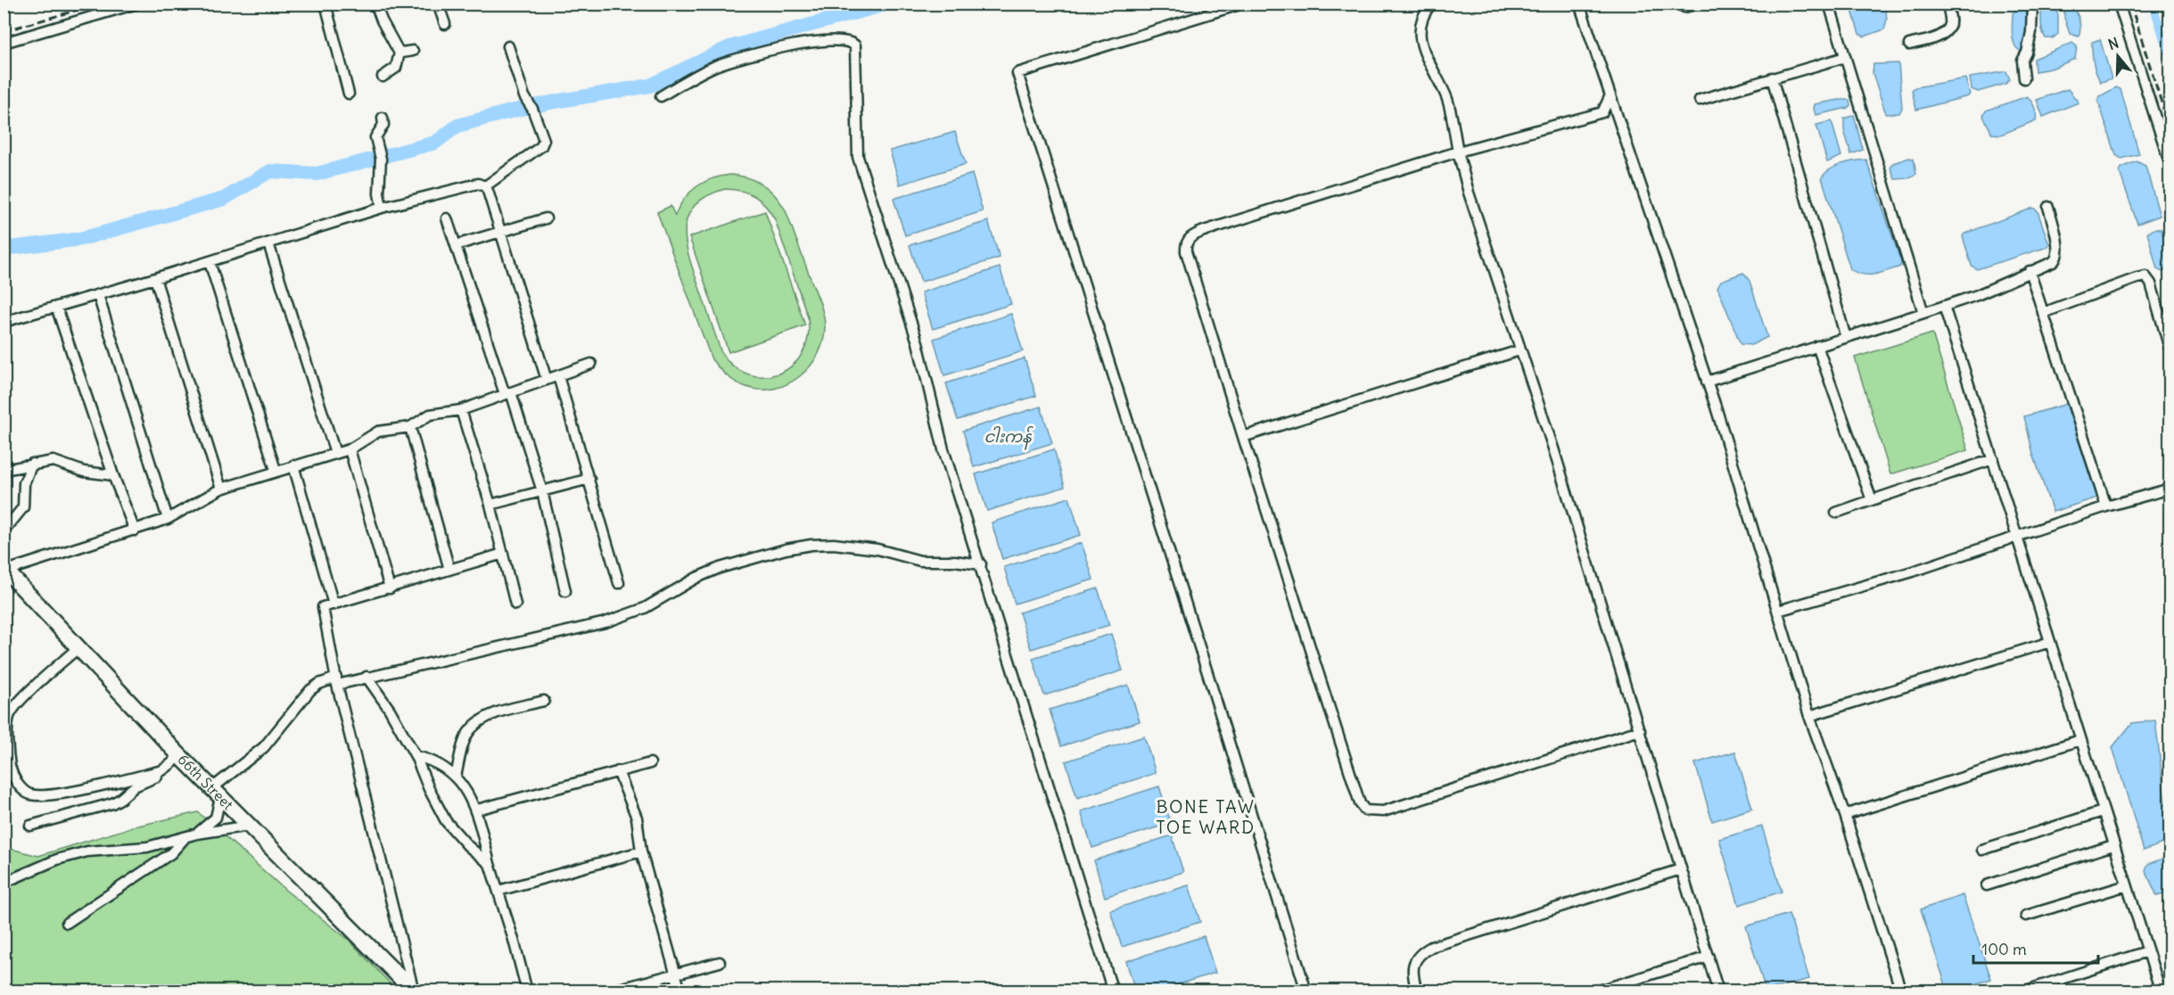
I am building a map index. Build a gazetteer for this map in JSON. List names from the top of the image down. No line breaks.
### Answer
{"streets":{"street":["66th Street"]},"districts":["BONE TAW TOE WARD"],"water":["ငါးကန်"],"scale_bar":"100 m","north":"top"}
